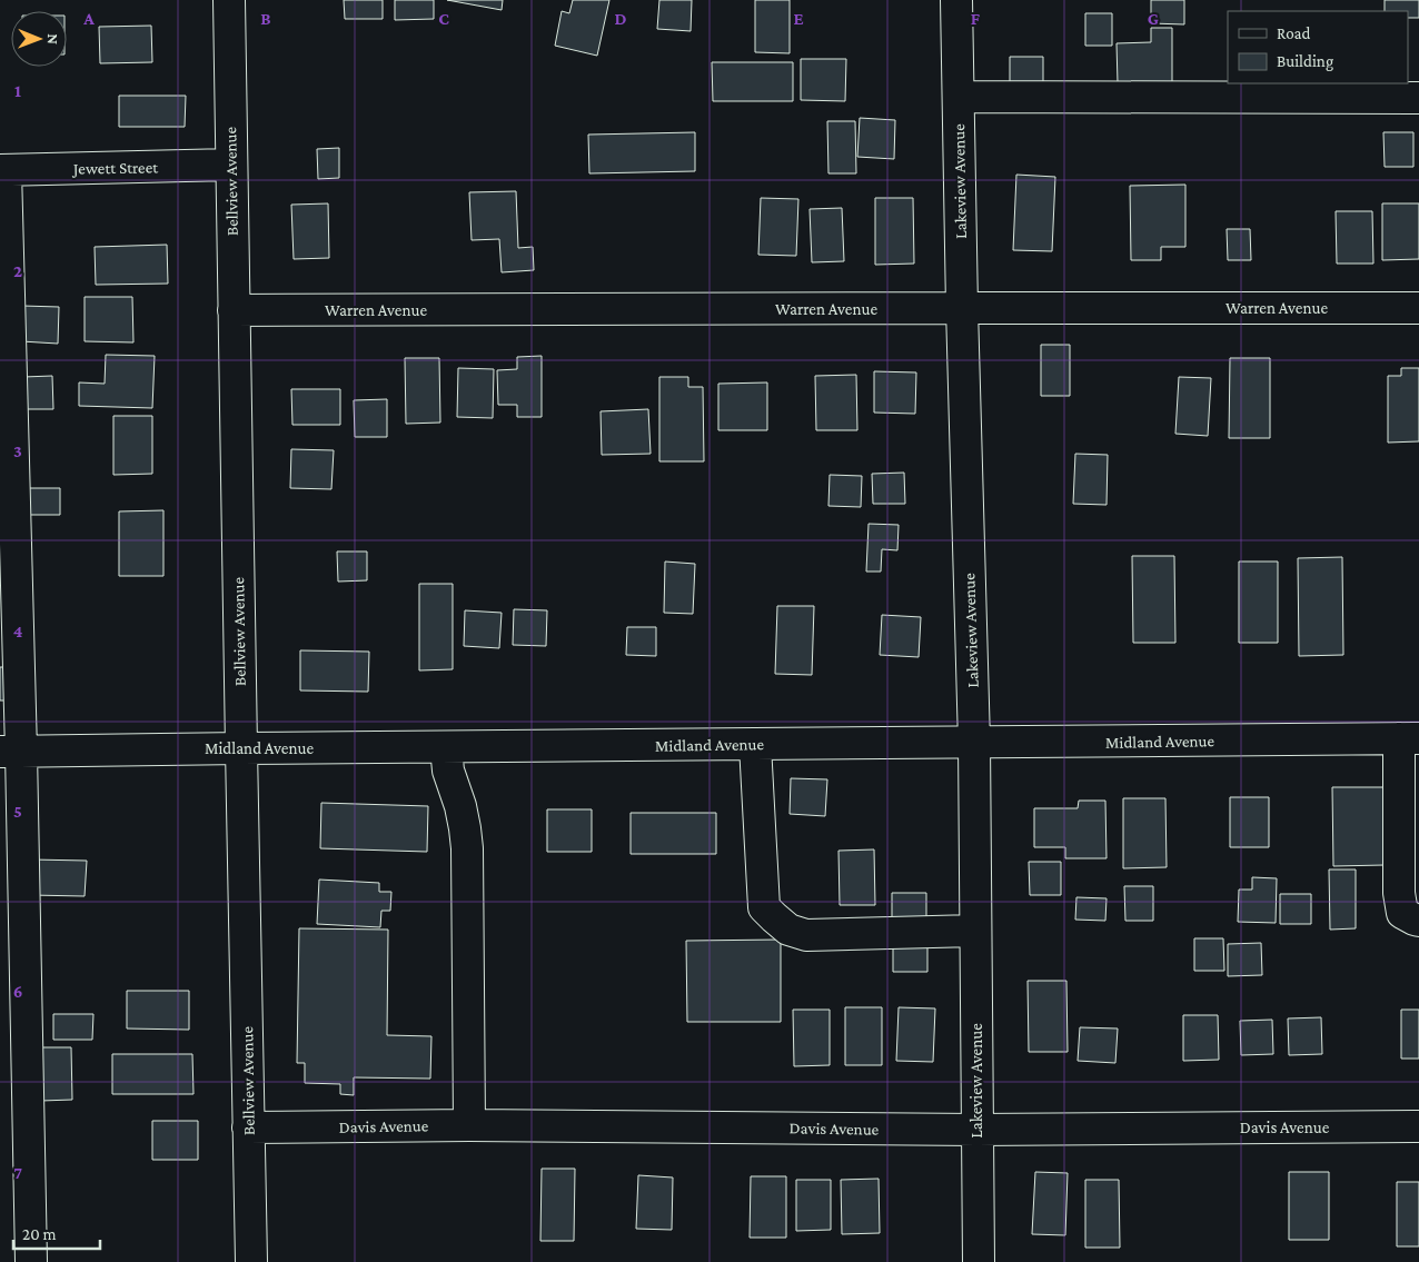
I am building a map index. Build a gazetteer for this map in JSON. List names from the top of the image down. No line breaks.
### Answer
{"streets":{"street":["Jewett Street","Bellview Avenue","Lakeview Avenue","Warren Avenue","Midland Avenue","Davis Avenue"]},"crossings":[["Jewett Street","Bellview Avenue"],["Bellview Avenue","Warren Avenue"],["Bellview Avenue","Midland Avenue"],["Bellview Avenue","Davis Avenue"],["Lakeview Avenue","Warren Avenue"],["Lakeview Avenue","Midland Avenue"],["Lakeview Avenue","Davis Avenue"]],"legend":["Road","Building"],"scale_bar":"20 m","north":"right","grid":{"columns":["A","B","C","D","E","F","G"],"rows":["1","2","3","4","5","6","7"]}}
